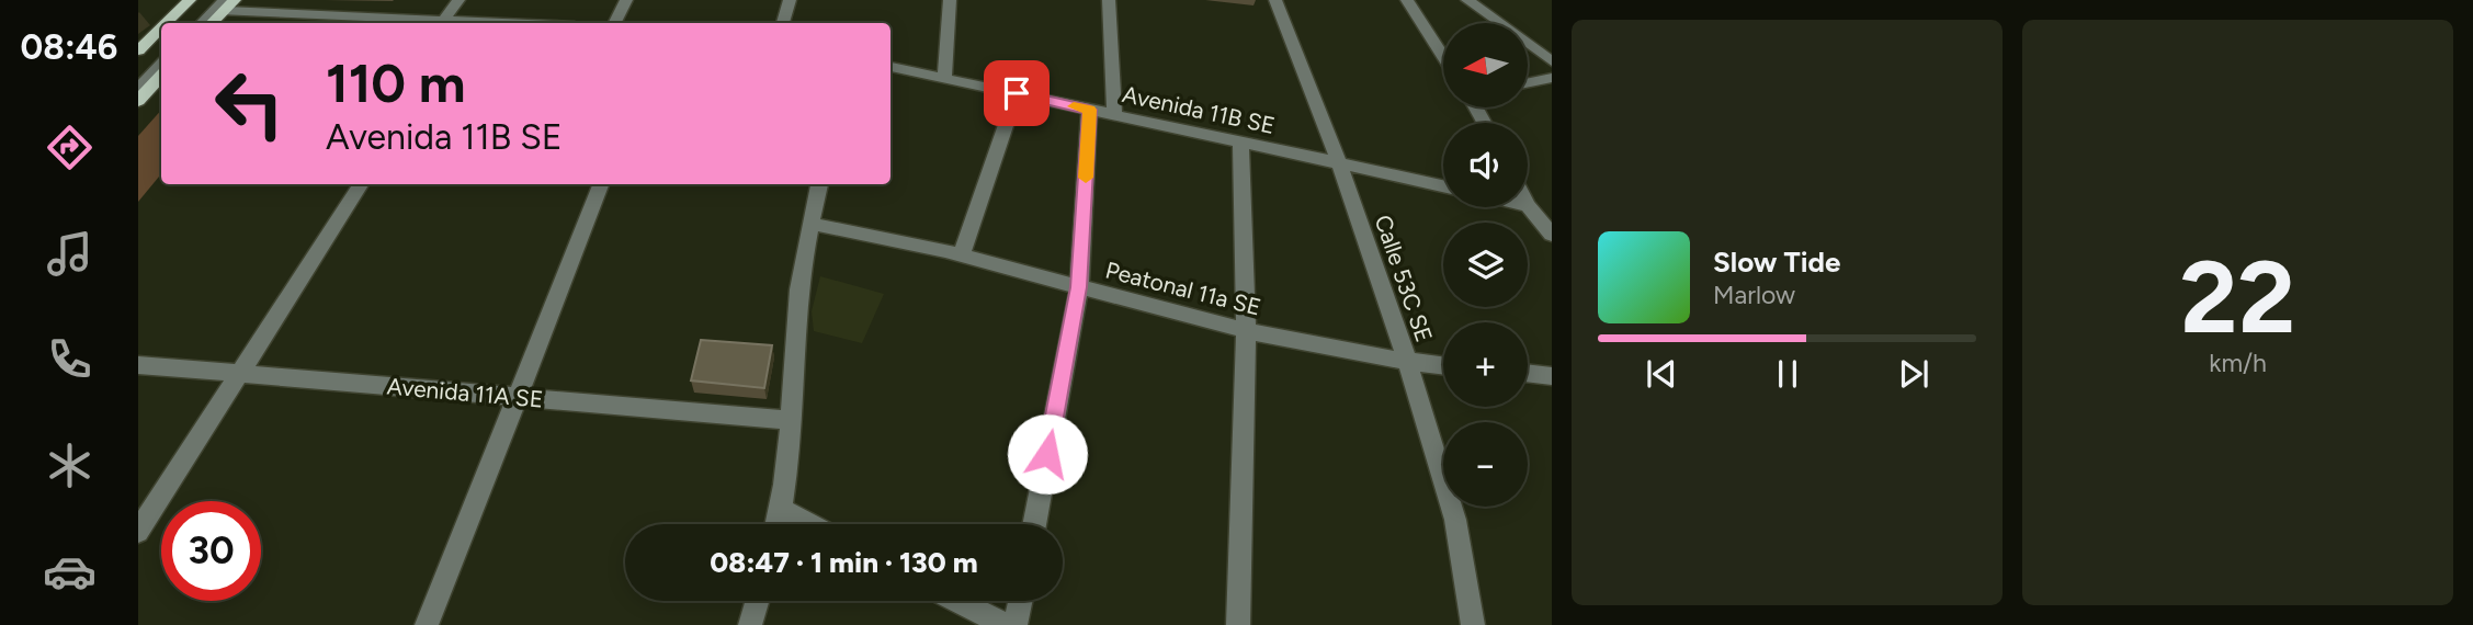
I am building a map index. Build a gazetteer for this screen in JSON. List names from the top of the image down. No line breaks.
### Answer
{"streets":{"street":["Avenida 11B SE","Calle 53C SE","Peatonal 11a SE","Avenida 11A SE"]},"crossings":[["Avenida 11B SE","Calle 53C SE"],["Calle 53C SE","Peatonal 11a SE"]],"north":"left","page":{"tabs":"08:46","tile":["22","km/h"],"map_buttons":["+","−"],"turn":["110 m","Avenida 11B SE"],"song":["Slow Tide","Marlow"],"limit":"30","trip":"08:47 · 1 min · 130 m"}}
